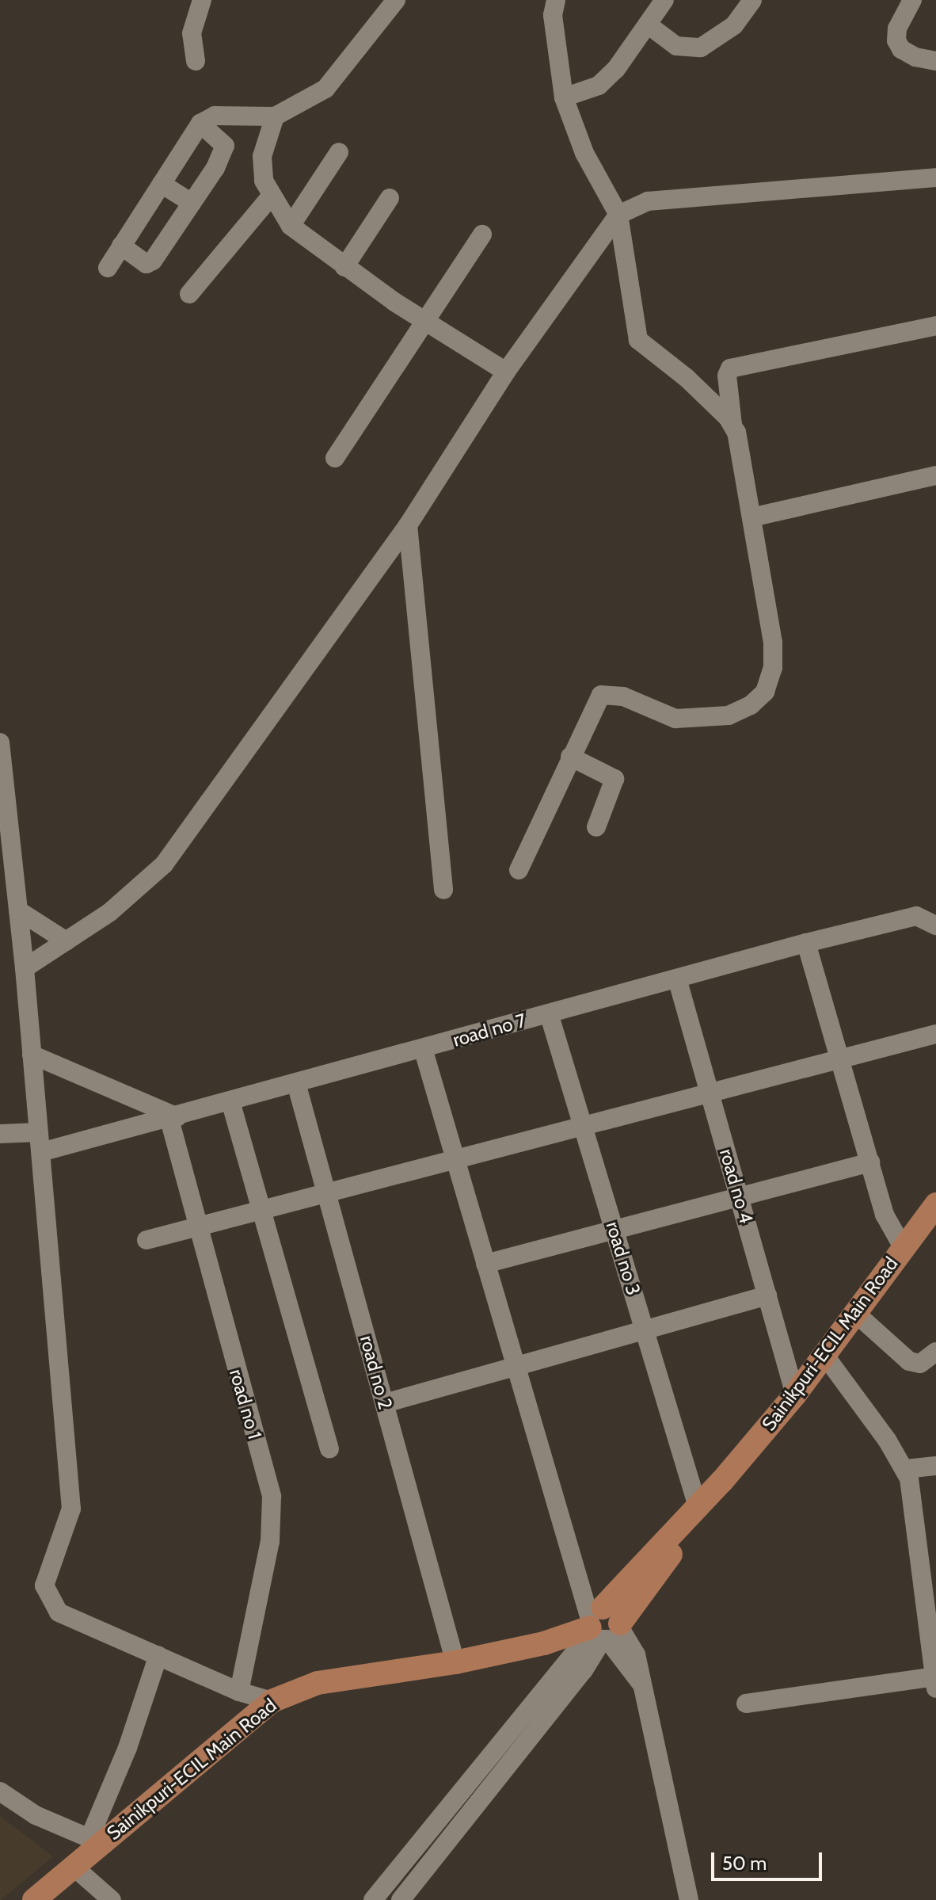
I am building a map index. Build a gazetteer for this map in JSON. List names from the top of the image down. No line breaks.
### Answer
{"streets":{"main road":["Sainikpuri-ECIL Main Road"],"street":["road no 7","road no 4","road no 3","road no 2","road no 1"]},"crossings":[["road no 7","road no 4"],["road no 7","road no 3"],["road no 7","road no 2"],["road no 7","road no 1"],["road no 4","Sainikpuri-ECIL Main Road"],["road no 3","Sainikpuri-ECIL Main Road"],["Sainikpuri-ECIL Main Road","road no 2"]],"scale_bar":"50 m"}
